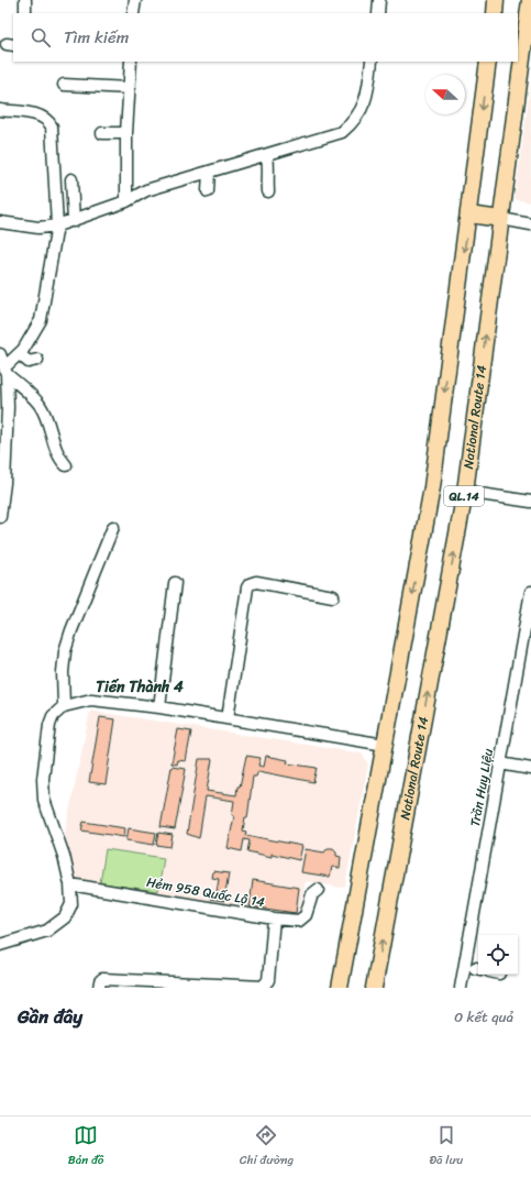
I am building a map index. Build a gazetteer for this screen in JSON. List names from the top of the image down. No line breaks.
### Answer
{"streets":{"highway":["National Route 14","QL.14"],"street":["Trần Huy Liệu","Hẻm 958 Quốc Lộ 14"]},"districts":["Tiến Thành 4"],"north":"left","page":{"search":"Tìm kiếm","heading":["Gần đây","0 kết quả"],"nav":["Bản đồ","Chỉ đường","Đã lưu"]}}
